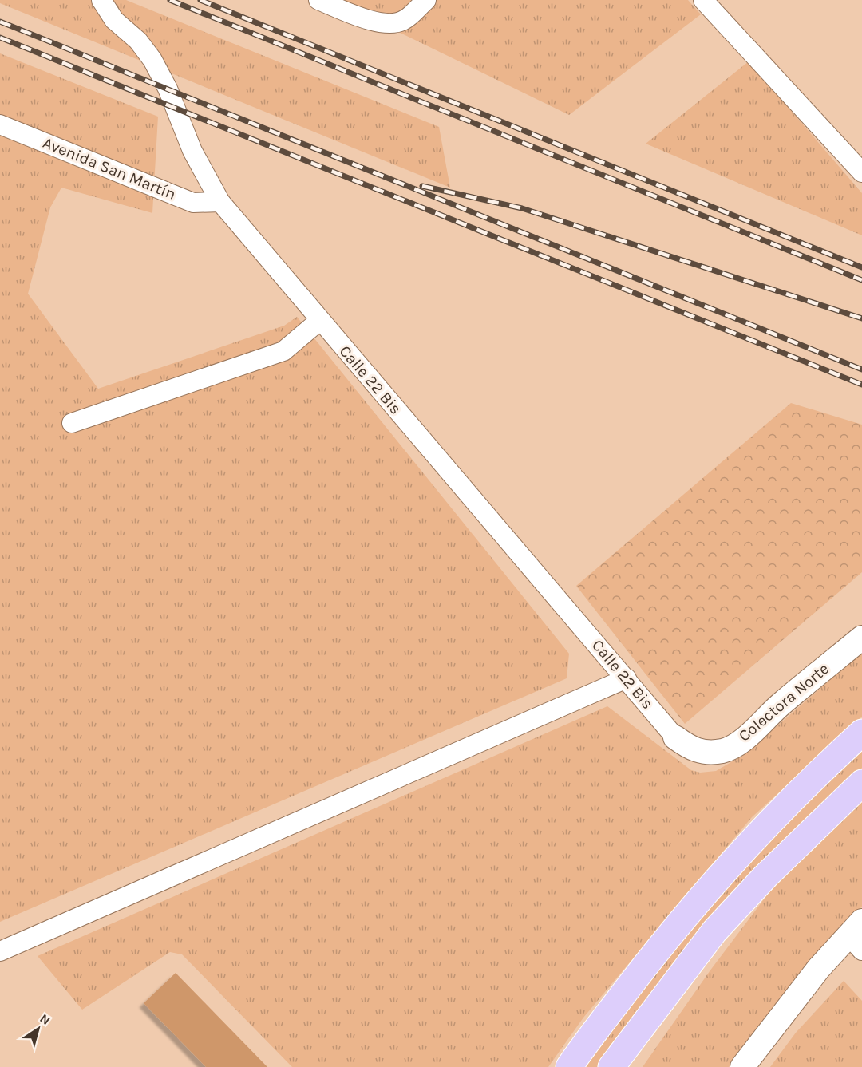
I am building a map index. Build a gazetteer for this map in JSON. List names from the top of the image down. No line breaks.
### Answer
{"streets":{"street":["Avenida San Martín","Calle 22 Bis","Colectora Norte"]},"crossings":[["Avenida San Martín","Calle 22 Bis"],["Calle 22 Bis","Colectora Norte"]],"north":"top right"}
